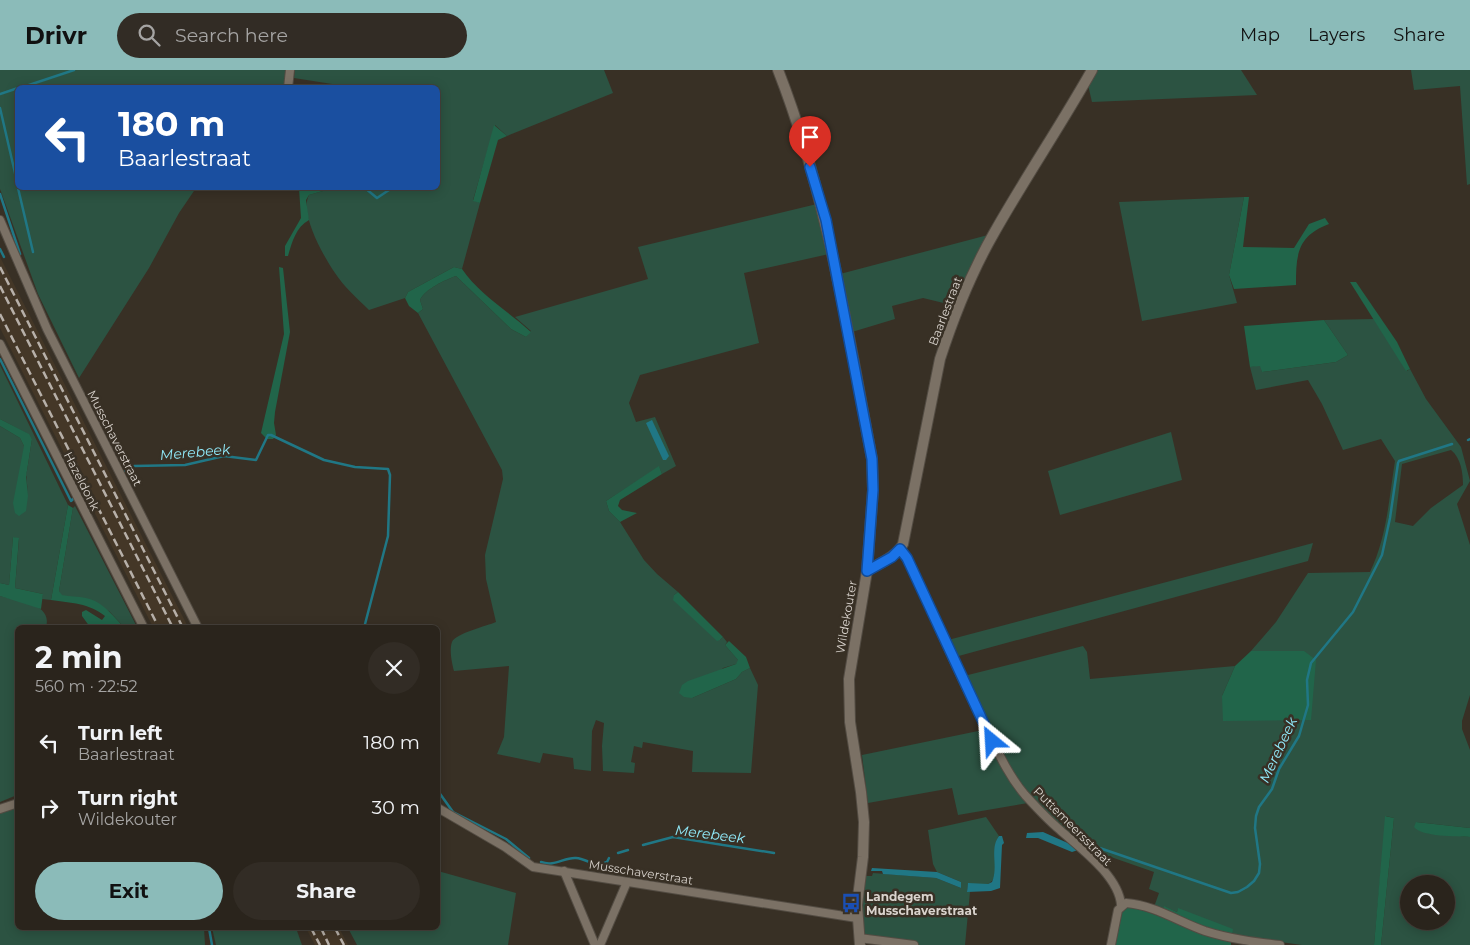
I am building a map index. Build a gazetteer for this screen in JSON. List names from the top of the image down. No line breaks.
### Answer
{"streets":{"street":["Baarlestraat","Musschaverstraat","Hazeldonk","Wildekouter","Puttemeersstraat"]},"crossings":[["Baarlestraat","Puttemeersstraat"],["Musschaverstraat","Wildekouter"]],"water":["Merebeek"],"places":{"bus stop":["Landegem Musschaverstraat"]},"page":{"header":"Drivr","search":"Search here","nav":["Map","Layers","Share"],"turn":["180 m","Baarlestraat"],"heading":["2 min","560 m · 22:52"],"list":[{"name":"Turn left","note":"Baarlestraat","value":"180 m"},{"name":"Turn right","note":"Wildekouter","value":"30 m"}],"buttons":["Exit","Share"]}}
